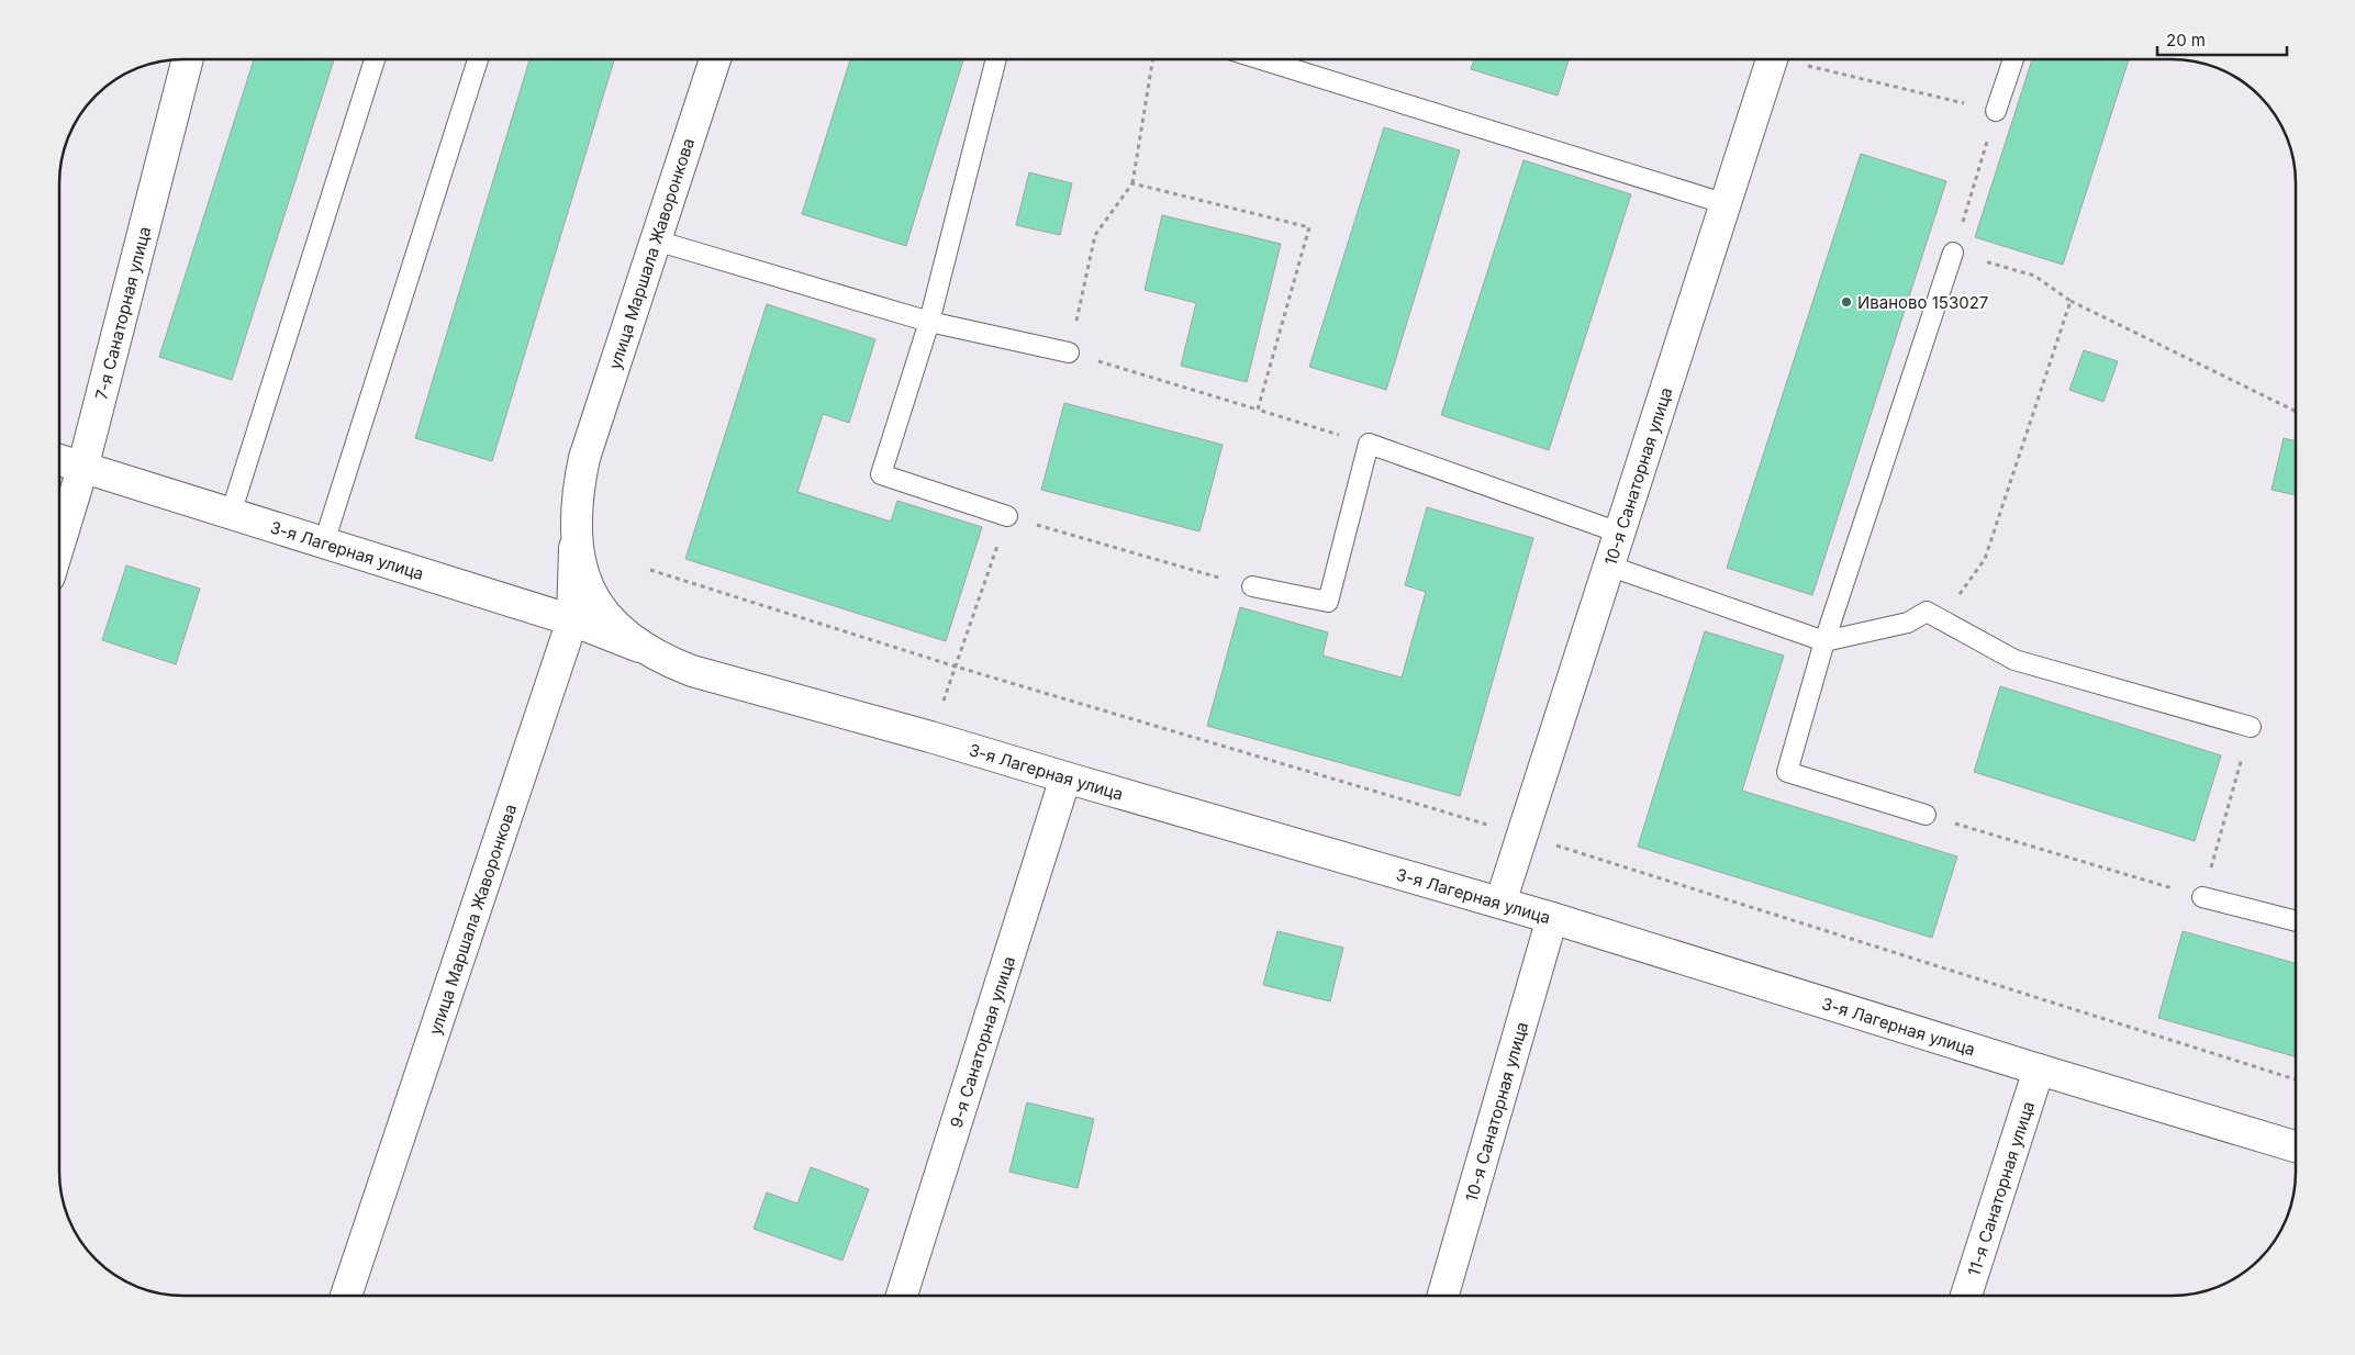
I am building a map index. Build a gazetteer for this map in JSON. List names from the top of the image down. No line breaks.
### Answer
{"streets":{"street":["улица Маршала Жаворонкова","7-я Санаторная улица","10-я Санаторная улица","3-я Лагерная улица","9-я Санаторная улица","11-я Санаторная улица"]},"crossings":[["улица Маршала Жаворонкова","3-я Лагерная улица"],["7-я Санаторная улица","3-я Лагерная улица"],["10-я Санаторная улица","3-я Лагерная улица"],["3-я Лагерная улица","9-я Санаторная улица"],["3-я Лагерная улица","11-я Санаторная улица"]],"places":["Иваново 153027"],"scale_bar":"20 m"}
